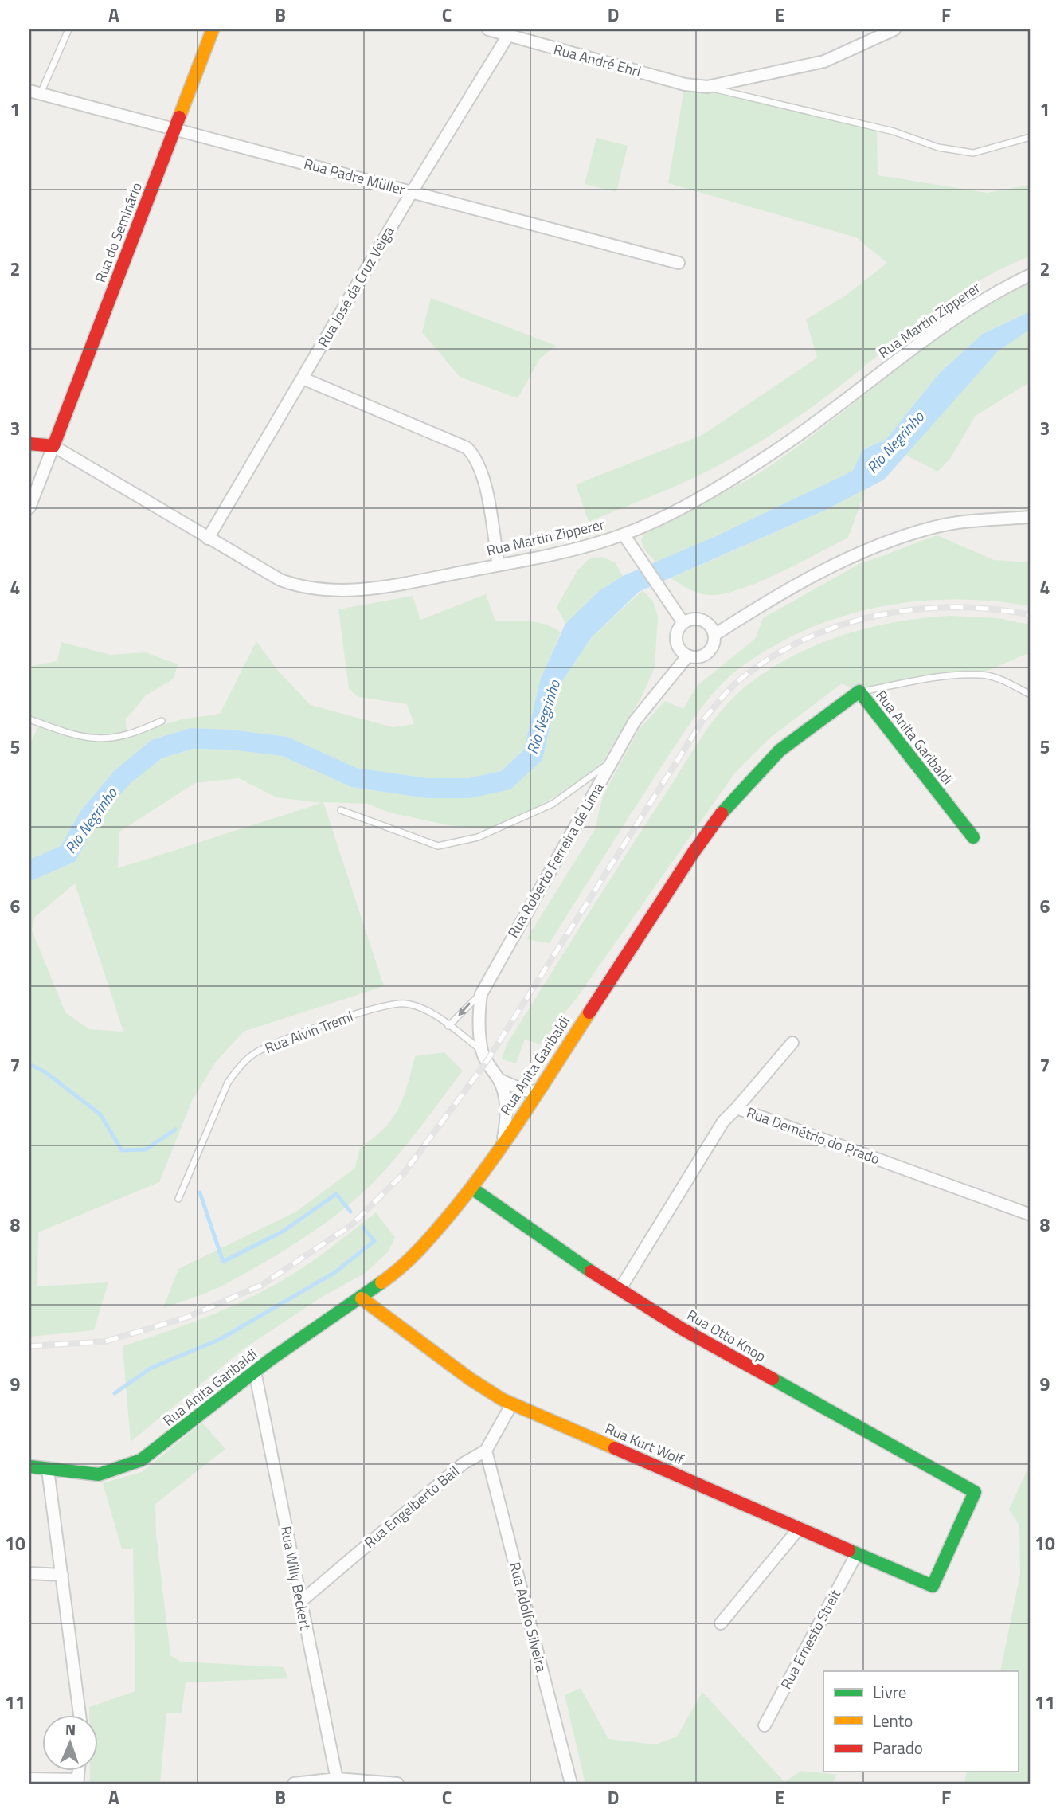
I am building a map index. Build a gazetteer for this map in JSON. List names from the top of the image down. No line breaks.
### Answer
{"streets":{"street":["Rua André Ehrl","Rua Padre Müller","Rua do Seminário","Rua José da Cruz Veiga","Rua Martin Zipperer","Rua Anita Garibaldi","Rua Roberto Ferreira de Lima","Rua Demétrio do Prado","Rua Otto Knop","Rua Kurt Wolf","Rua Engelberto Bail","Rua Willy Beckert","Rua Adolfo Silveira","Rua Ernesto Streit"],"lane":["Rua Alvin Treml"]},"crossings":[["Rua André Ehrl","Rua José da Cruz Veiga"],["Rua Padre Müller","Rua do Seminário"],["Rua Padre Müller","Rua José da Cruz Veiga"],["Rua do Seminário","Rua Martin Zipperer"],["Rua José da Cruz Veiga","Rua Martin Zipperer"],["Rua Anita Garibaldi","Rua Roberto Ferreira de Lima"],["Rua Anita Garibaldi","Rua Otto Knop"],["Rua Anita Garibaldi","Rua Kurt Wolf"],["Rua Anita Garibaldi","Rua Willy Beckert"],["Rua Roberto Ferreira de Lima","Rua Alvin Treml"],["Rua Demétrio do Prado","Rua Otto Knop"],["Rua Otto Knop","Rua Kurt Wolf"],["Rua Kurt Wolf","Rua Ernesto Streit"],["Rua Engelberto Bail","Rua Willy Beckert"],["Rua Engelberto Bail","Rua Adolfo Silveira"]],"water":["Rio Negrinho"],"legend":["Livre","Lento","Parado"],"north":"top","grid":{"columns":["A","B","C","D","E","F"],"rows":["1","2","3","4","5","6","7","8","9","10","11"]}}
